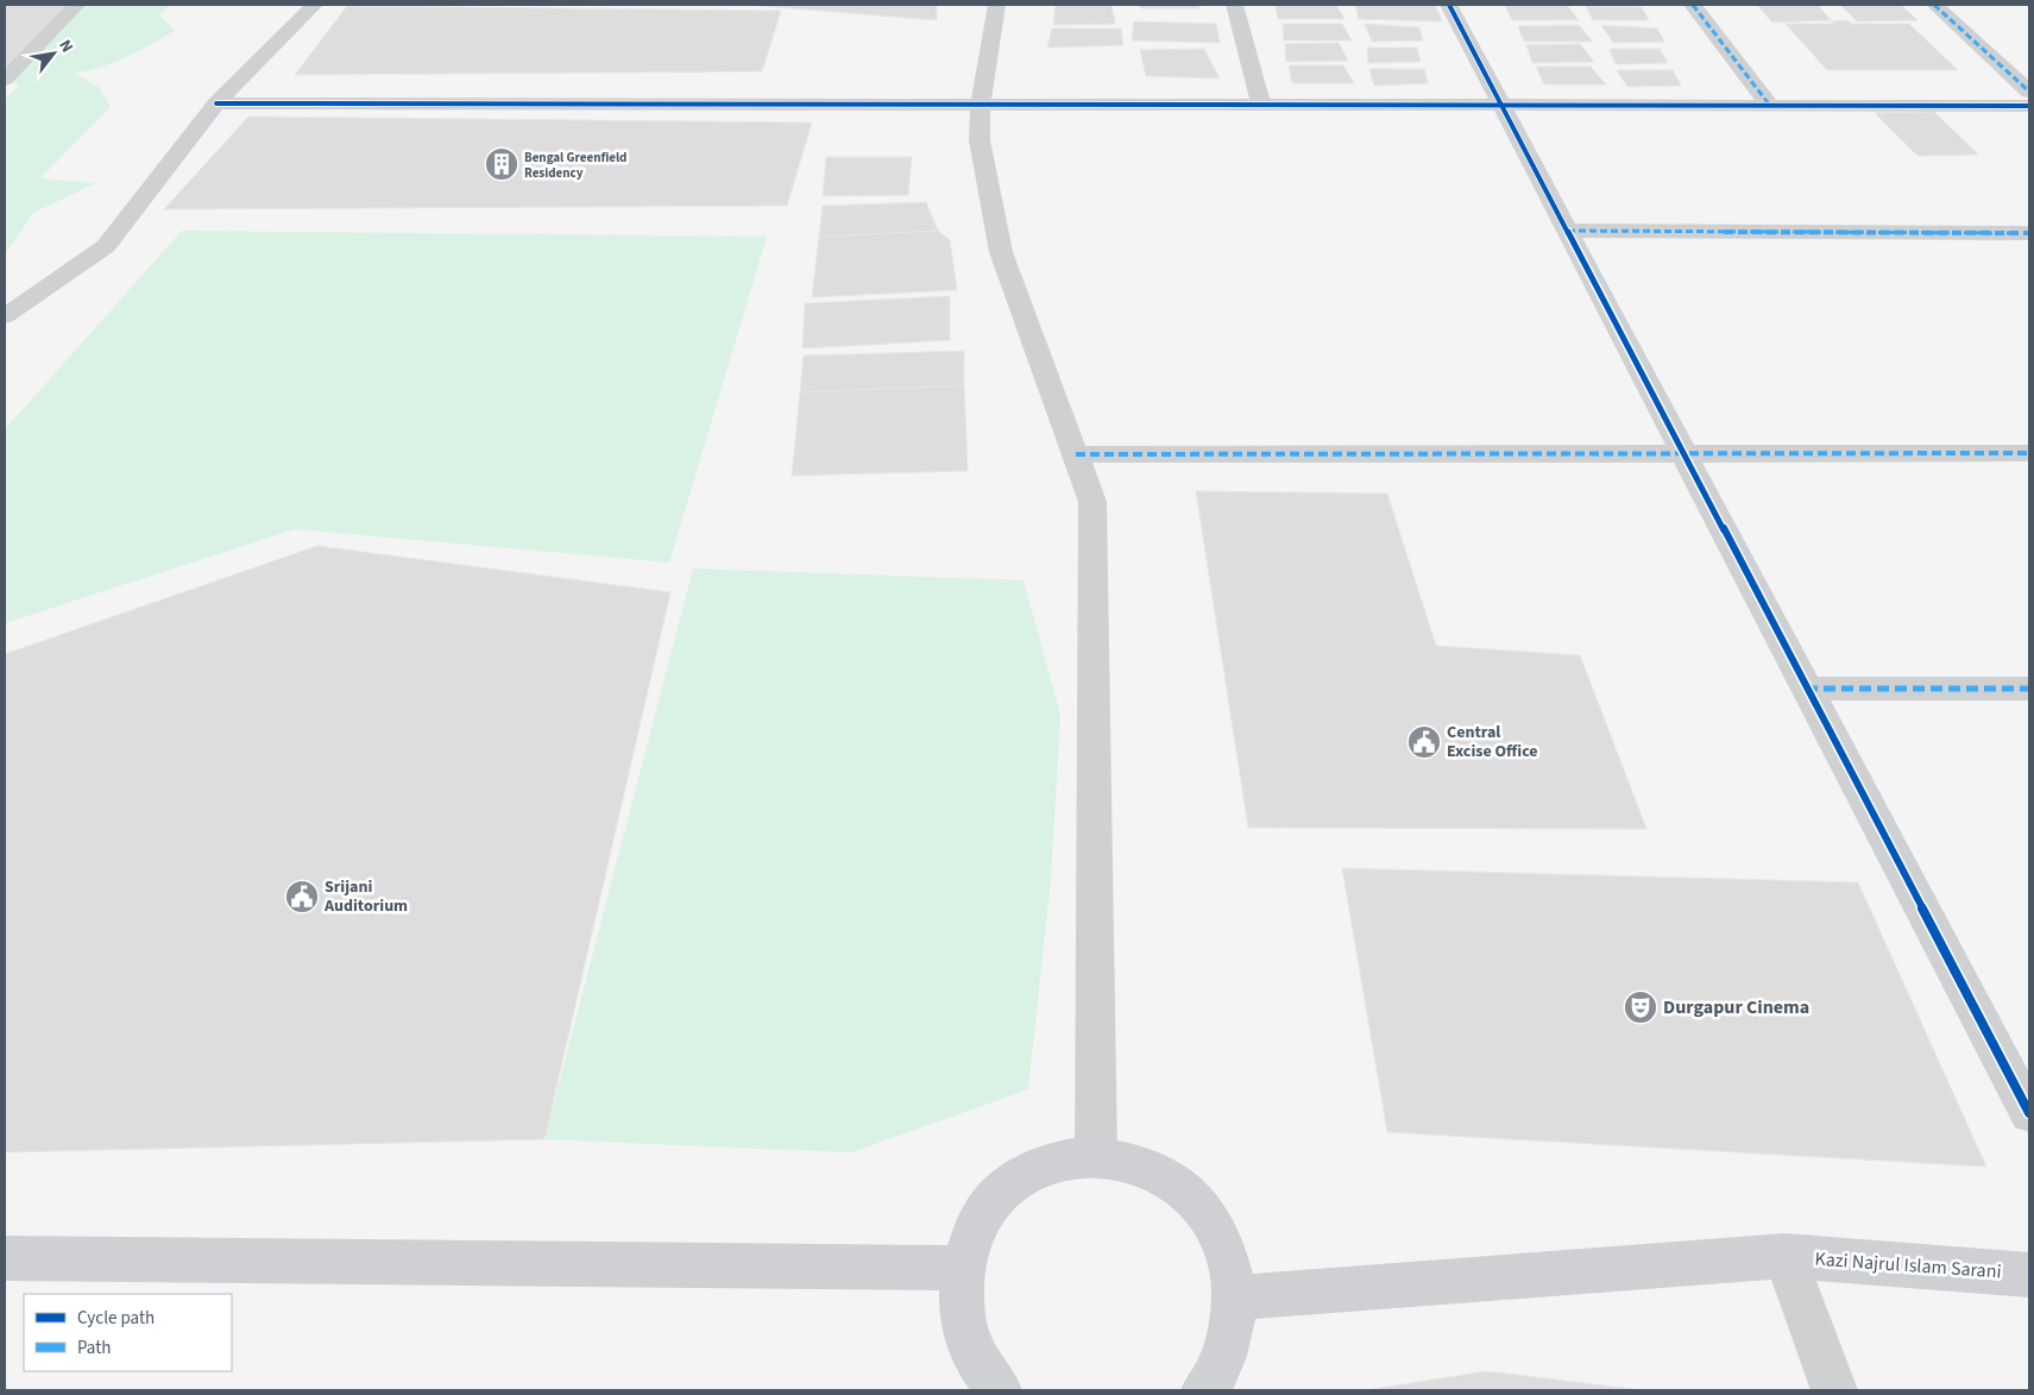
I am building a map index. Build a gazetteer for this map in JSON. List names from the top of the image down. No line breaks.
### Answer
{"streets":{"street":["Kazi Najrul Islam Sarani"]},"places":{"building":["Bengal Greenfield Residency"],"public building":["Central Excise Office","Srijani Auditorium"],"theatre":["Durgapur Cinema"]},"legend":["Cycle path","Path"],"north":"top right"}
